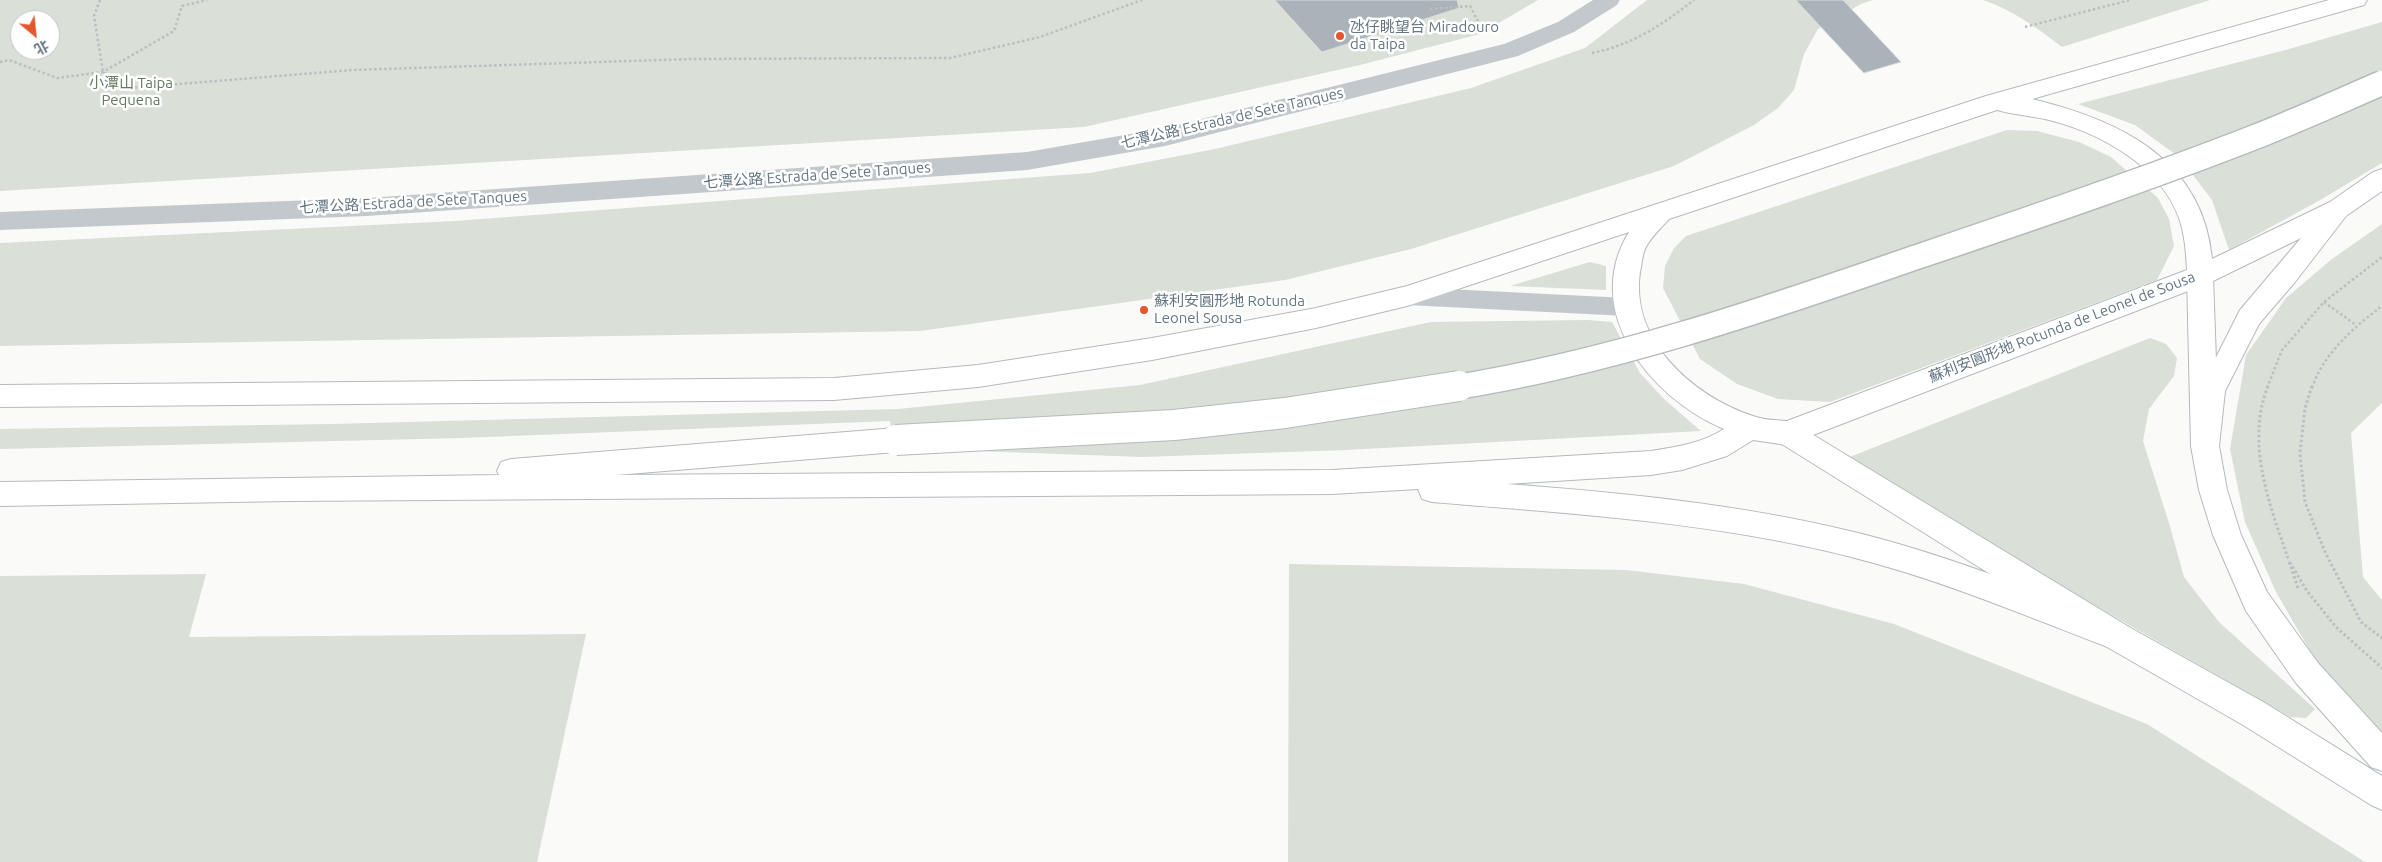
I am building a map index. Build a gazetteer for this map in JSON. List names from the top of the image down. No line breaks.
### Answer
{"streets":{"main road":["蘇利安圓形地 Rotunda de Leonel de Sousa"],"street":["七潭公路 Estrada de Sete Tanques"]},"parks":["小潭山 Taipa Pequena"],"places":["氹仔眺望台 Miradouro da Taipa","蘇利安圓形地 Rotunda Leonel Sousa"],"north":"bottom right"}
